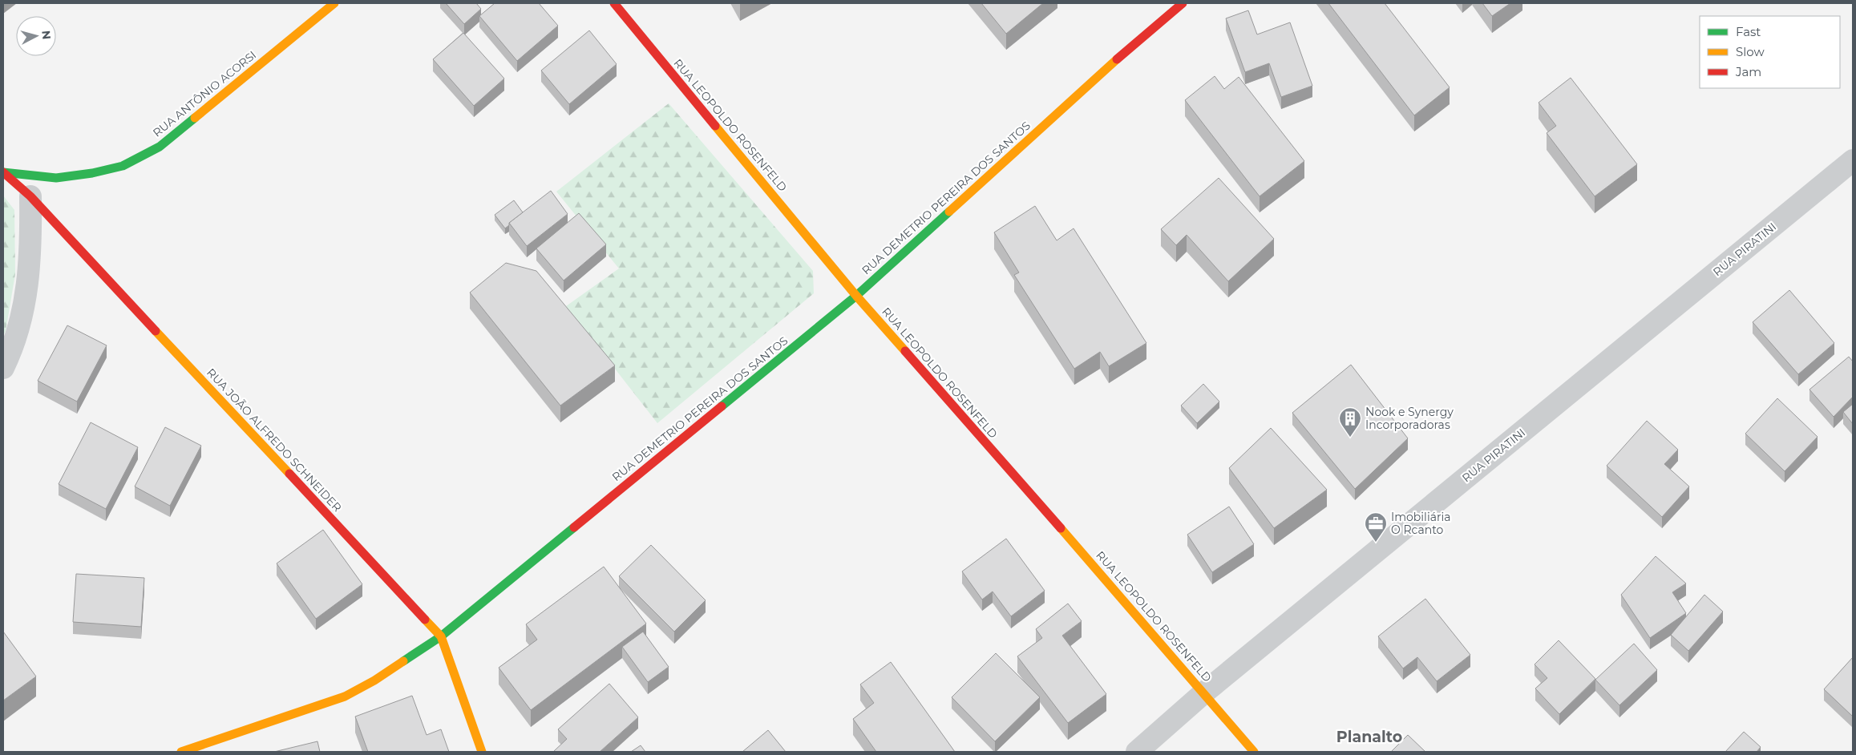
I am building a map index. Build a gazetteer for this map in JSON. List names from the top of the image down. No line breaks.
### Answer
{"streets":{"street":["RUA ANTÔNIO ACORSI","RUA LEOPOLDO ROSENFELD","RUA DEMETRIO PEREIRA DOS SANTOS","RUA PIRATINI","RUA JOÃO ALFREDO SCHNEIDER"]},"crossings":[["RUA ANTÔNIO ACORSI","RUA JOÃO ALFREDO SCHNEIDER"],["RUA LEOPOLDO ROSENFELD","RUA DEMETRIO PEREIRA DOS SANTOS"],["RUA LEOPOLDO ROSENFELD","RUA PIRATINI"],["RUA DEMETRIO PEREIRA DOS SANTOS","RUA JOÃO ALFREDO SCHNEIDER"]],"districts":["Planalto"],"places":{"building":["Nook e Synergy Incorporadoras"],"office":["Imobiliária O Rcanto"]},"legend":["Fast","Slow","Jam"],"north":"right"}
